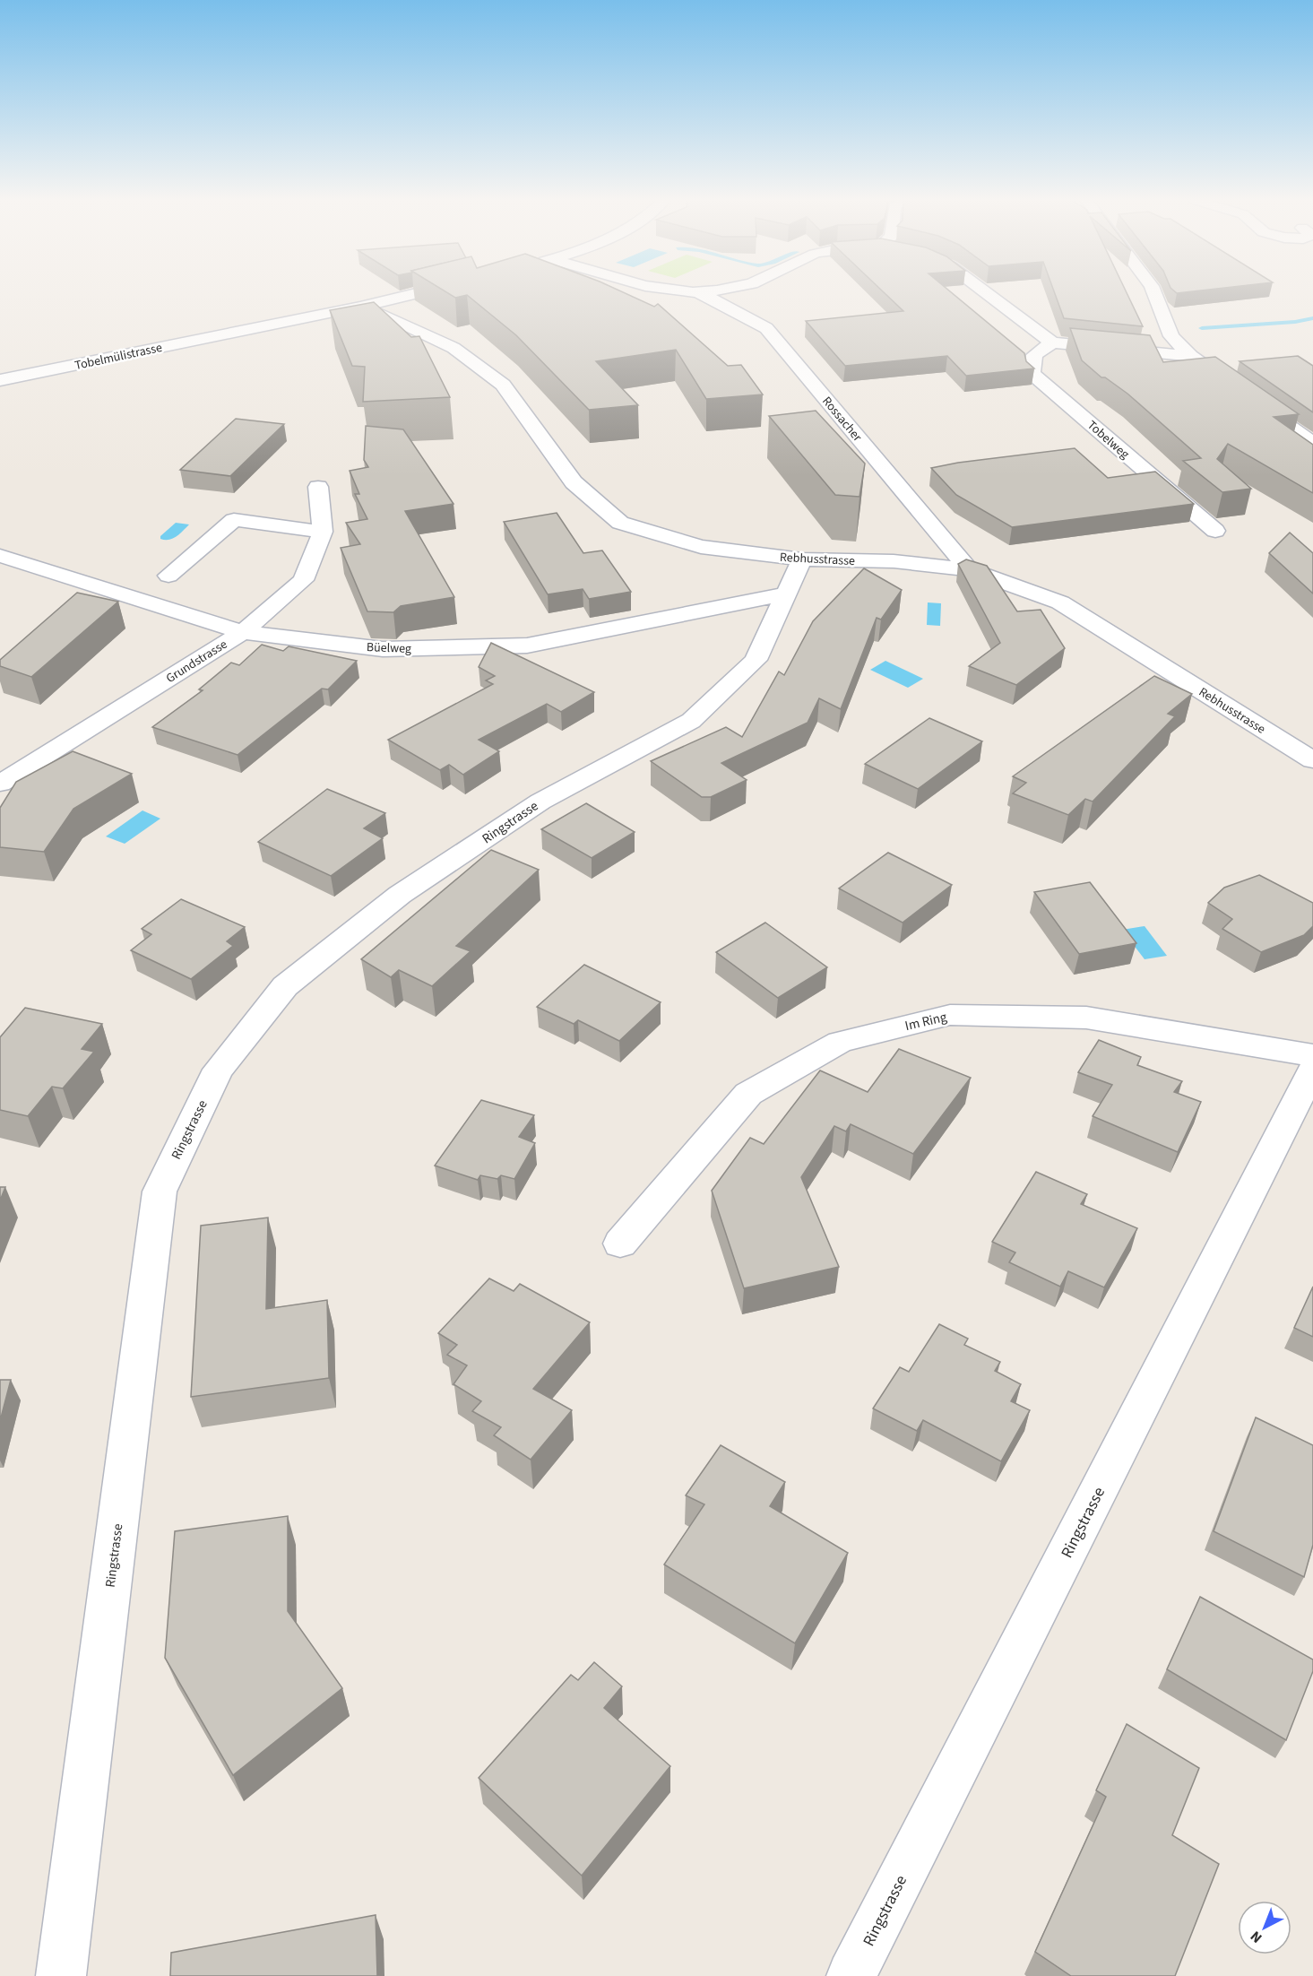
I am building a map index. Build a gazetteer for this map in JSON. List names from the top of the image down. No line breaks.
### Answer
{"streets":{"street":["Tobelmülistrasse","Rossacher","Tobelweg","Rebhusstrasse","Büelweg","Grundstrasse","Ringstrasse","Im Ring"]},"crossings":[["Tobelmülistrasse","Rebhusstrasse"],["Rossacher","Rebhusstrasse"],["Rebhusstrasse","Ringstrasse"],["Büelweg","Grundstrasse"],["Büelweg","Ringstrasse"]],"north":"bottom left"}
